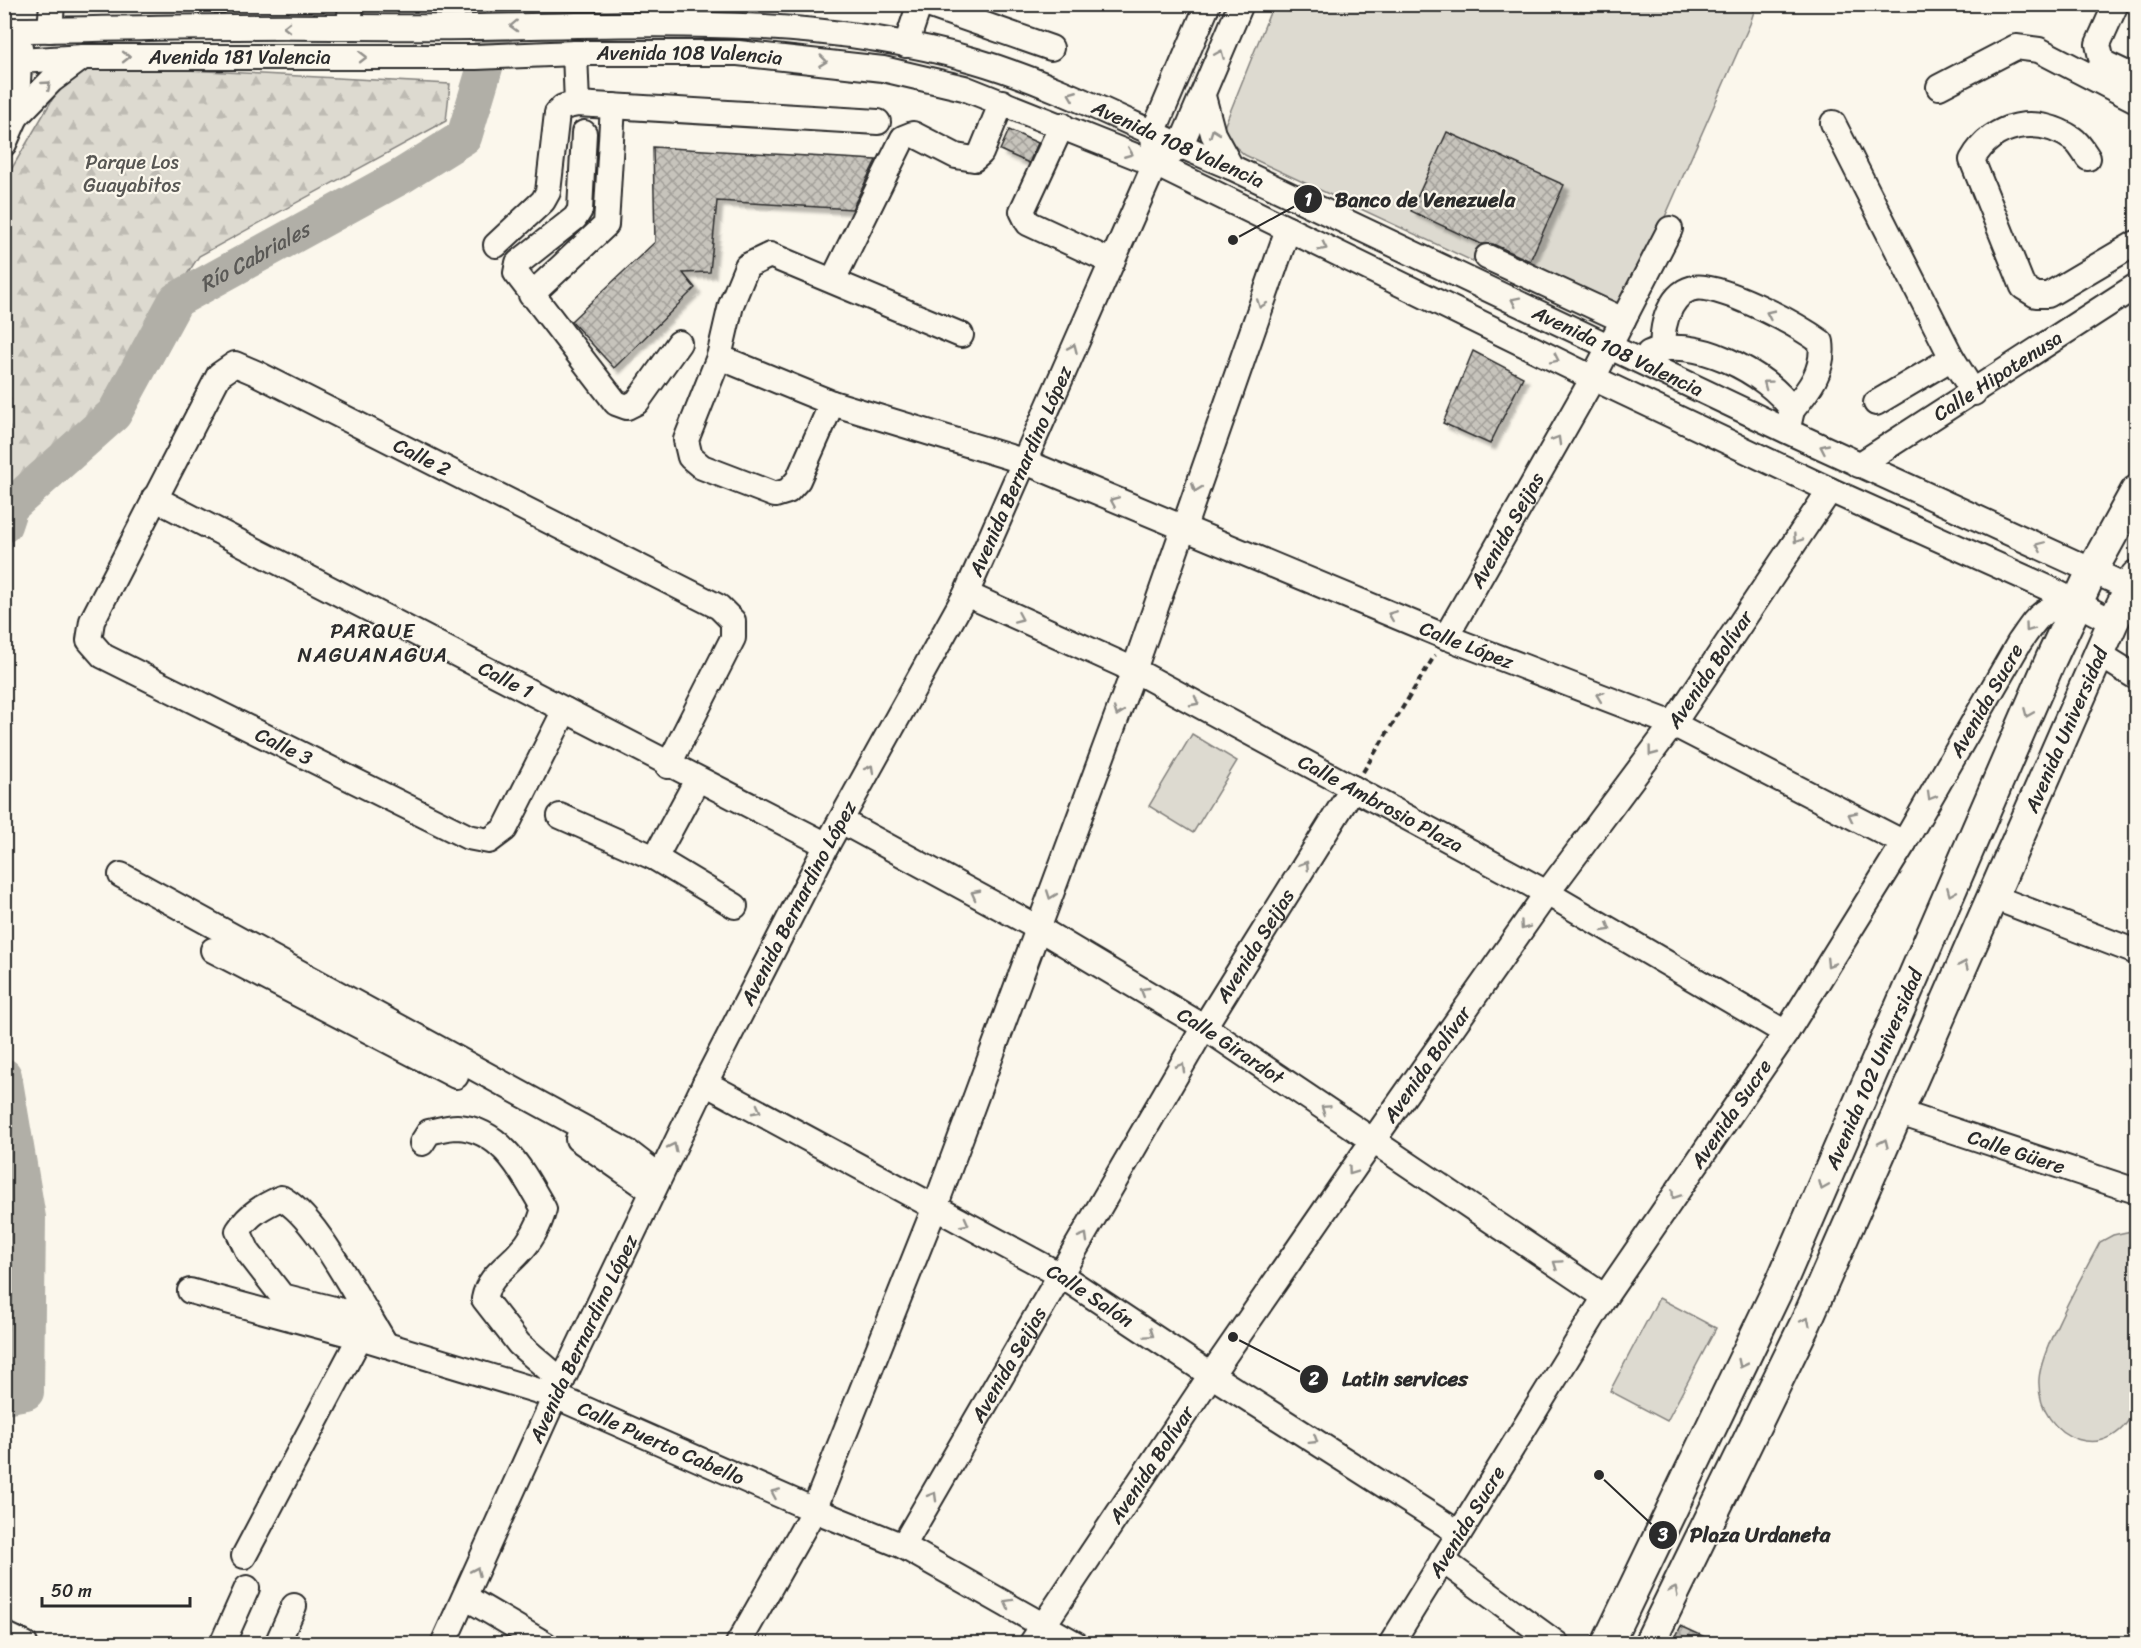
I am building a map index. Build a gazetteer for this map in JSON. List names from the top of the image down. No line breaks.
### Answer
{"streets":{"main road":["Avenida Universidad","Avenida 102 Universidad"],"street":["Avenida 108 Valencia","Avenida 181 Valencia","Calle Hipotenusa","Calle 2","Avenida Bernardino López","Avenida Seijas","Calle López","Avenida Bolívar","Calle 1","Avenida Sucre","Calle 3","Calle Ambrosio Plaza","Calle Girardot","Calle Güere","Calle Salón","Calle Puerto Cabello"]},"crossings":[["Avenida 108 Valencia","Avenida 181 Valencia"],["Avenida 108 Valencia","Calle Hipotenusa"],["Avenida 108 Valencia","Avenida Bernardino López"],["Avenida 108 Valencia","Avenida Seijas"],["Avenida 108 Valencia","Avenida Bolívar"],["Avenida 108 Valencia","Avenida Sucre"],["Avenida 108 Valencia","Avenida Universidad"],["Avenida 108 Valencia","Avenida 102 Universidad"],["Calle 2","Calle 1"],["Calle 2","Calle 3"],["Avenida Bernardino López","Calle López"],["Avenida Bernardino López","Calle 1"],["Avenida Bernardino López","Calle Ambrosio Plaza"],["Avenida Bernardino López","Calle Girardot"],["Avenida Bernardino López","Calle Salón"],["Avenida Bernardino López","Calle Puerto Cabello"],["Avenida Seijas","Calle López"],["Avenida Seijas","Calle Ambrosio Plaza"],["Avenida Seijas","Calle Girardot"],["Avenida Seijas","Calle Salón"],["Avenida Seijas","Calle Puerto Cabello"],["Calle López","Avenida Bolívar"],["Calle López","Avenida Sucre"],["Avenida Bolívar","Calle Ambrosio Plaza"],["Avenida Bolívar","Calle Girardot"],["Avenida Bolívar","Calle Salón"],["Avenida Bolívar","Calle Puerto Cabello"],["Calle 1","Calle 3"],["Avenida Sucre","Calle Ambrosio Plaza"],["Avenida Sucre","Calle Girardot"],["Avenida Sucre","Avenida 102 Universidad"],["Avenida Sucre","Calle Salón"],["Avenida Universidad","Avenida 102 Universidad"],["Avenida 102 Universidad","Calle Güere"]],"one_way":["Calle López","Avenida Bolívar","Avenida Sucre","Calle Ambrosio Plaza","Calle Girardot","Calle Salón","Calle Puerto Cabello"],"districts":["PARQUE NAGUANAGUA"],"water":["Río Cabriales"],"parks":["Parque Los Guayabitos"],"places":["Banco de Venezuela","Latin services","Plaza Urdaneta"],"scale_bar":"50 m"}
